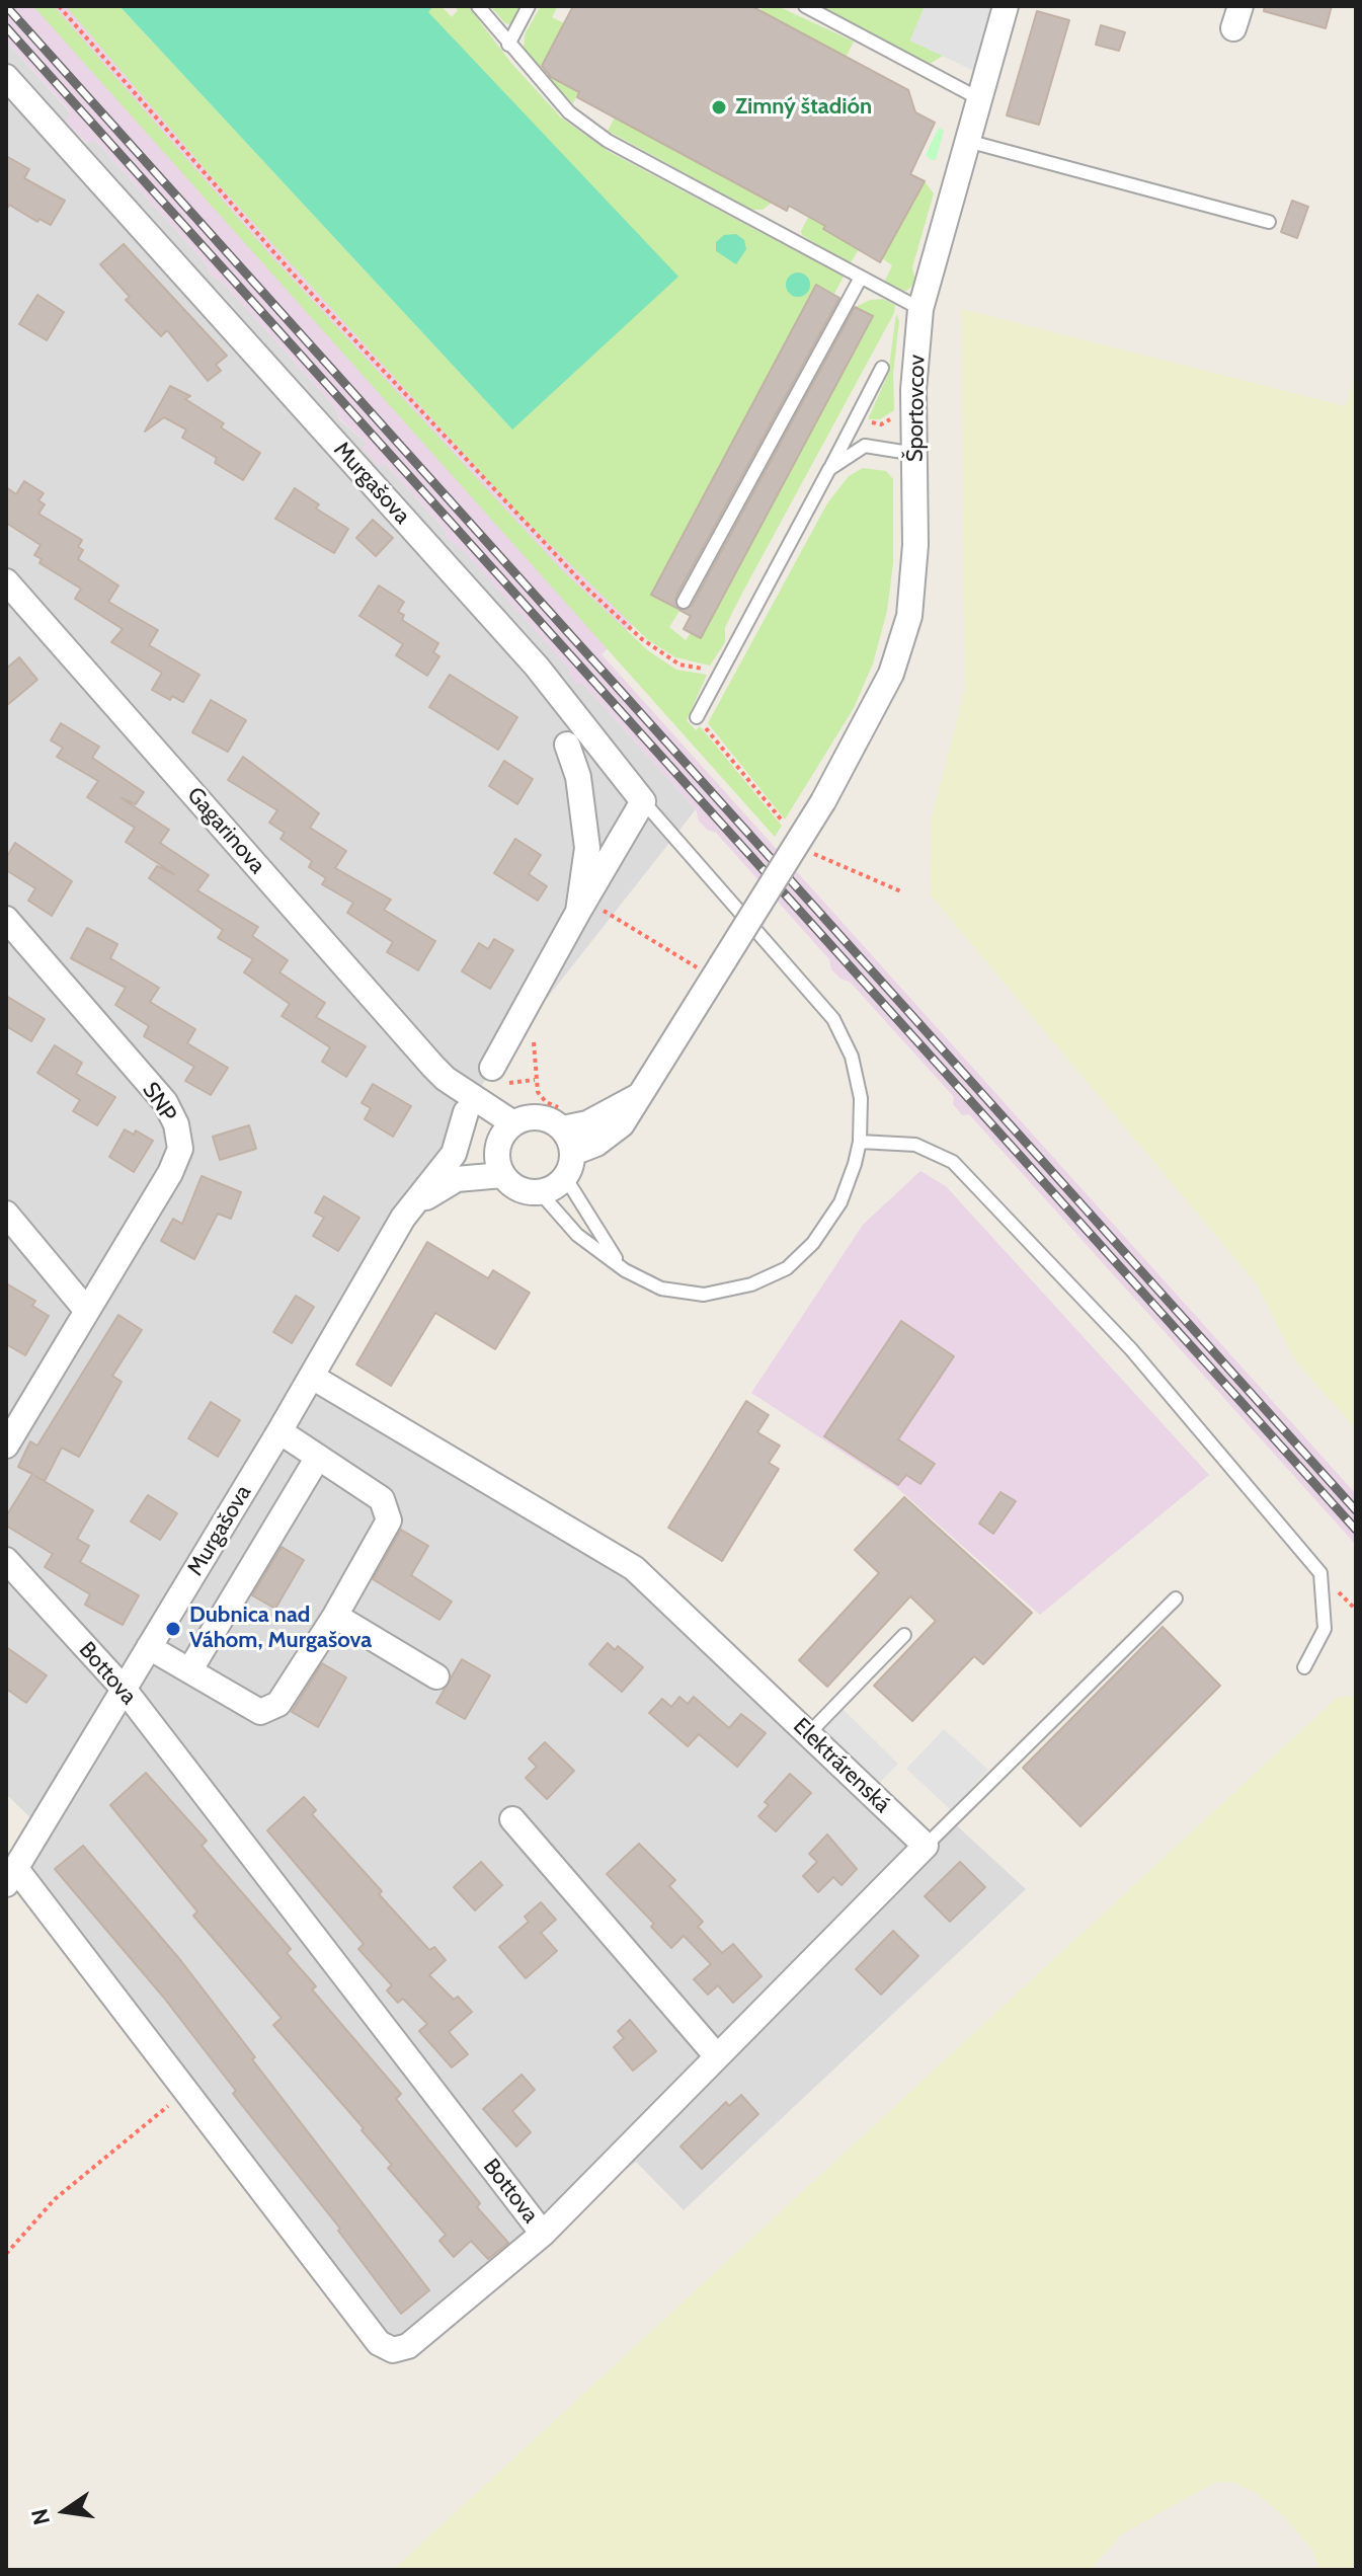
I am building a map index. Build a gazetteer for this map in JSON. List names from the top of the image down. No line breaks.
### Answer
{"streets":{"street":["Športovcov","Murgašova","Gagarinova","SNP","Bottova","Elektrárenská"]},"crossings":[["Športovcov","Murgašova"],["Športovcov","Gagarinova"],["Murgašova","Gagarinova"],["Murgašova","Bottova"],["Murgašova","Elektrárenská"]],"places":["Zimný štadión","Dubnica nad Váhom, Murgašova"],"north":"left"}
